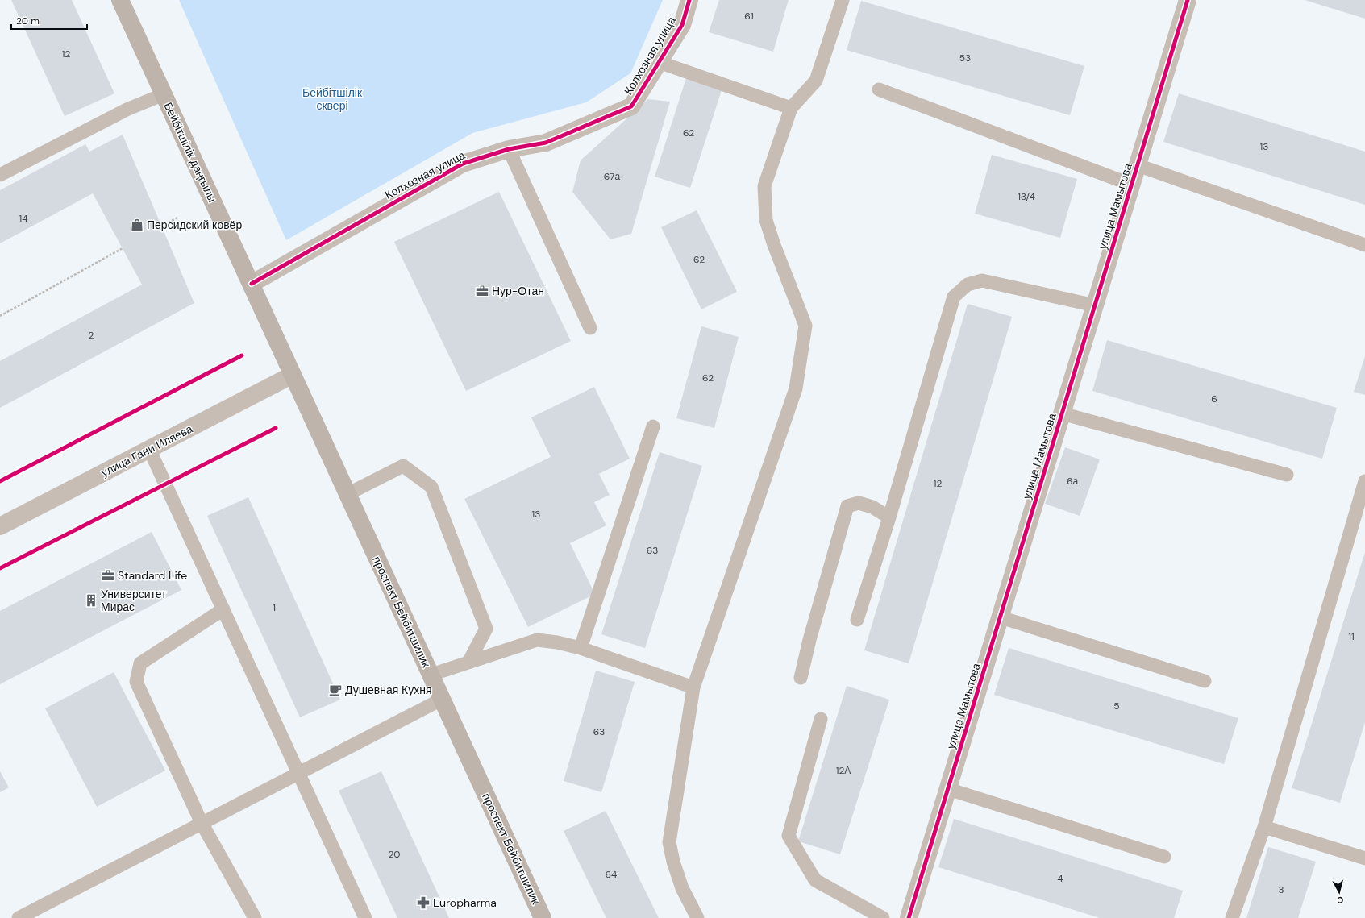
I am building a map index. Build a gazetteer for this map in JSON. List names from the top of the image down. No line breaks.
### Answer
{"streets":{"main road":["Бейбітшілік даңғылы","проспект Бейбитшилик"],"street":["Колхозная улица","улица Мамытова","улица Гани Иляева"]},"crossings":[["Колхозная улица","Бейбітшілік даңғылы"],["Бейбітшілік даңғылы","улица Гани Иляева"],["Бейбітшілік даңғылы","проспект Бейбитшилик"],["улица Гани Иляева","проспект Бейбитшилик"]],"parks":["Бейбітшілік сквері"],"places":{"shop":["Персидский ковёр"],"office":["Нур-Отан","Standard Life"],"building":["Университет Мирас"],"cafe":["Душевная Кухня"],"pharmacy":["Europharma"]},"house_numbers":["61","12","53","62","13","67а","13/4","14","62","2","62","6","6а","12","13","63","1","11","5","63","12А","20","64","4","3"],"scale_bar":"20 m","north":"bottom"}
